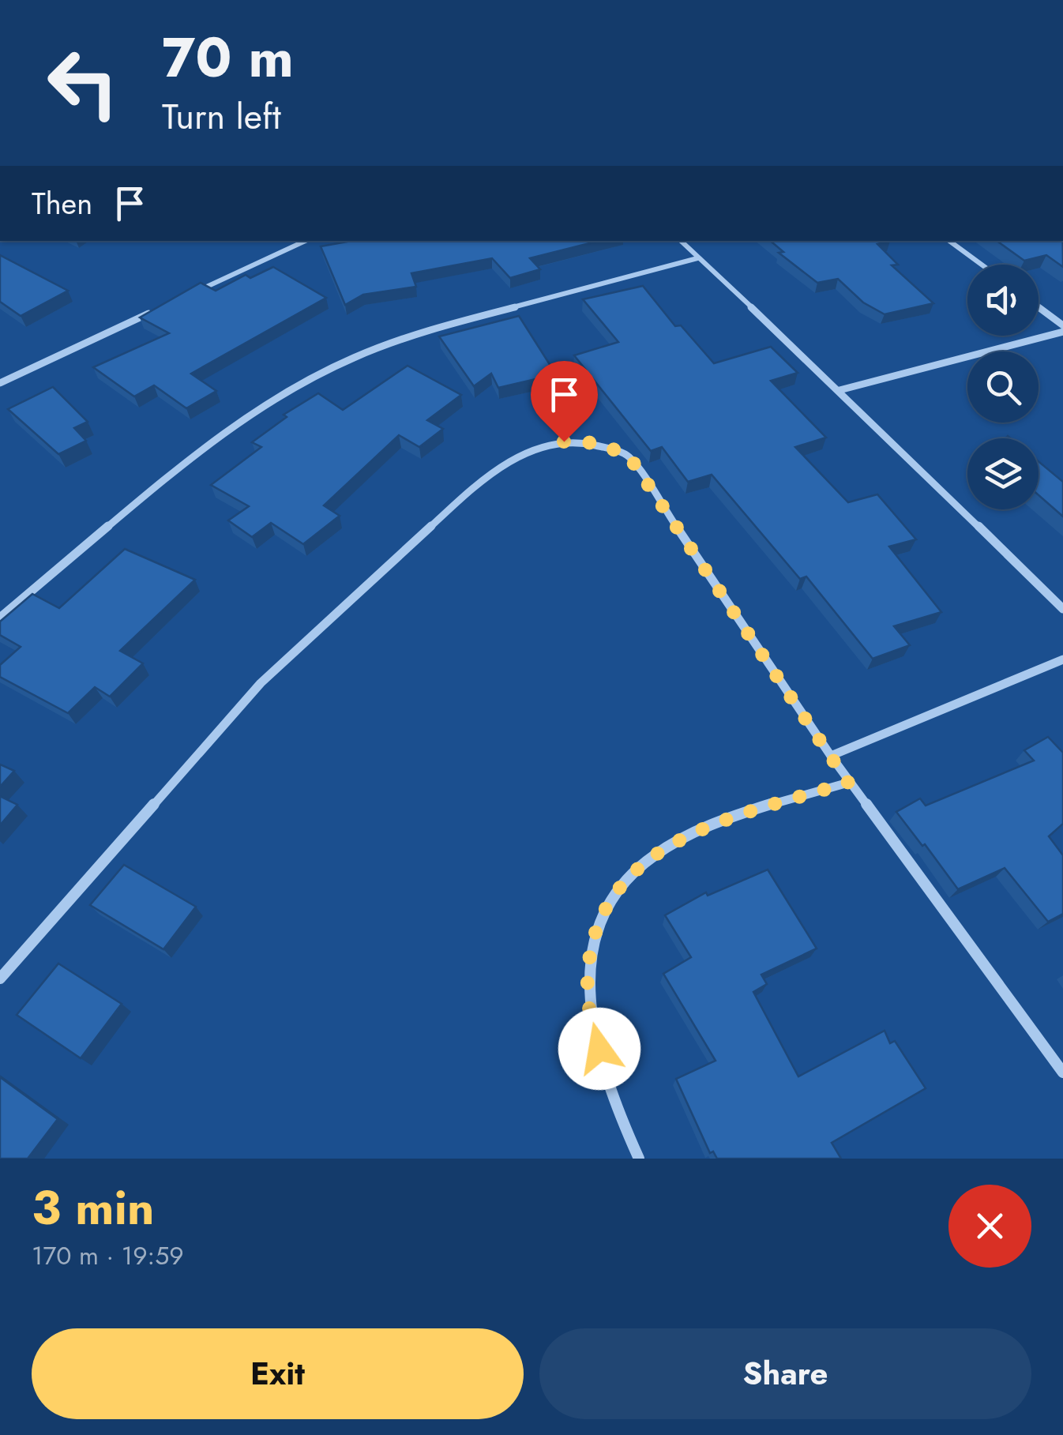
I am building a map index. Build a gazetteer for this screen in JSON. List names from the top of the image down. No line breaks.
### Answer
{"page":{"turn":["70 m","Turn left"],"then":"Then","heading":["3 min","170 m · 19:59"],"buttons":["Exit","Share"]}}
